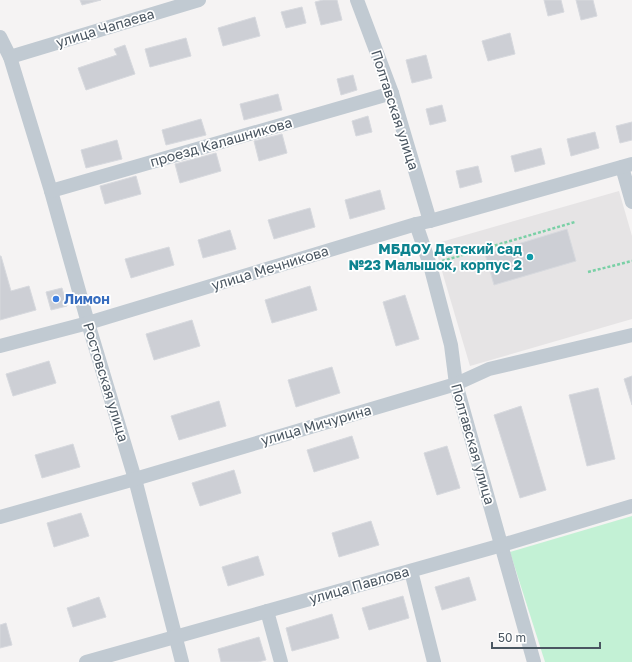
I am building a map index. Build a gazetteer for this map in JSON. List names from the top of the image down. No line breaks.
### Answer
{"streets":{"street":["улица Чапаева","Полтавская улица","проезд Калашникова","улица Мечникова","Ростовская улица","улица Мичурина","улица Павлова"]},"crossings":[["улица Чапаева","Ростовская улица"],["Полтавская улица","проезд Калашникова"],["Полтавская улица","улица Мечникова"],["Полтавская улица","улица Мичурина"],["Полтавская улица","улица Павлова"],["проезд Калашникова","Ростовская улица"],["улица Мечникова","Ростовская улица"],["Ростовская улица","улица Мичурина"],["Ростовская улица","улица Павлова"]],"places":["МБДОУ Детский сад №23 Малышок, корпус 2","Лимон"],"scale_bar":"50 m"}
